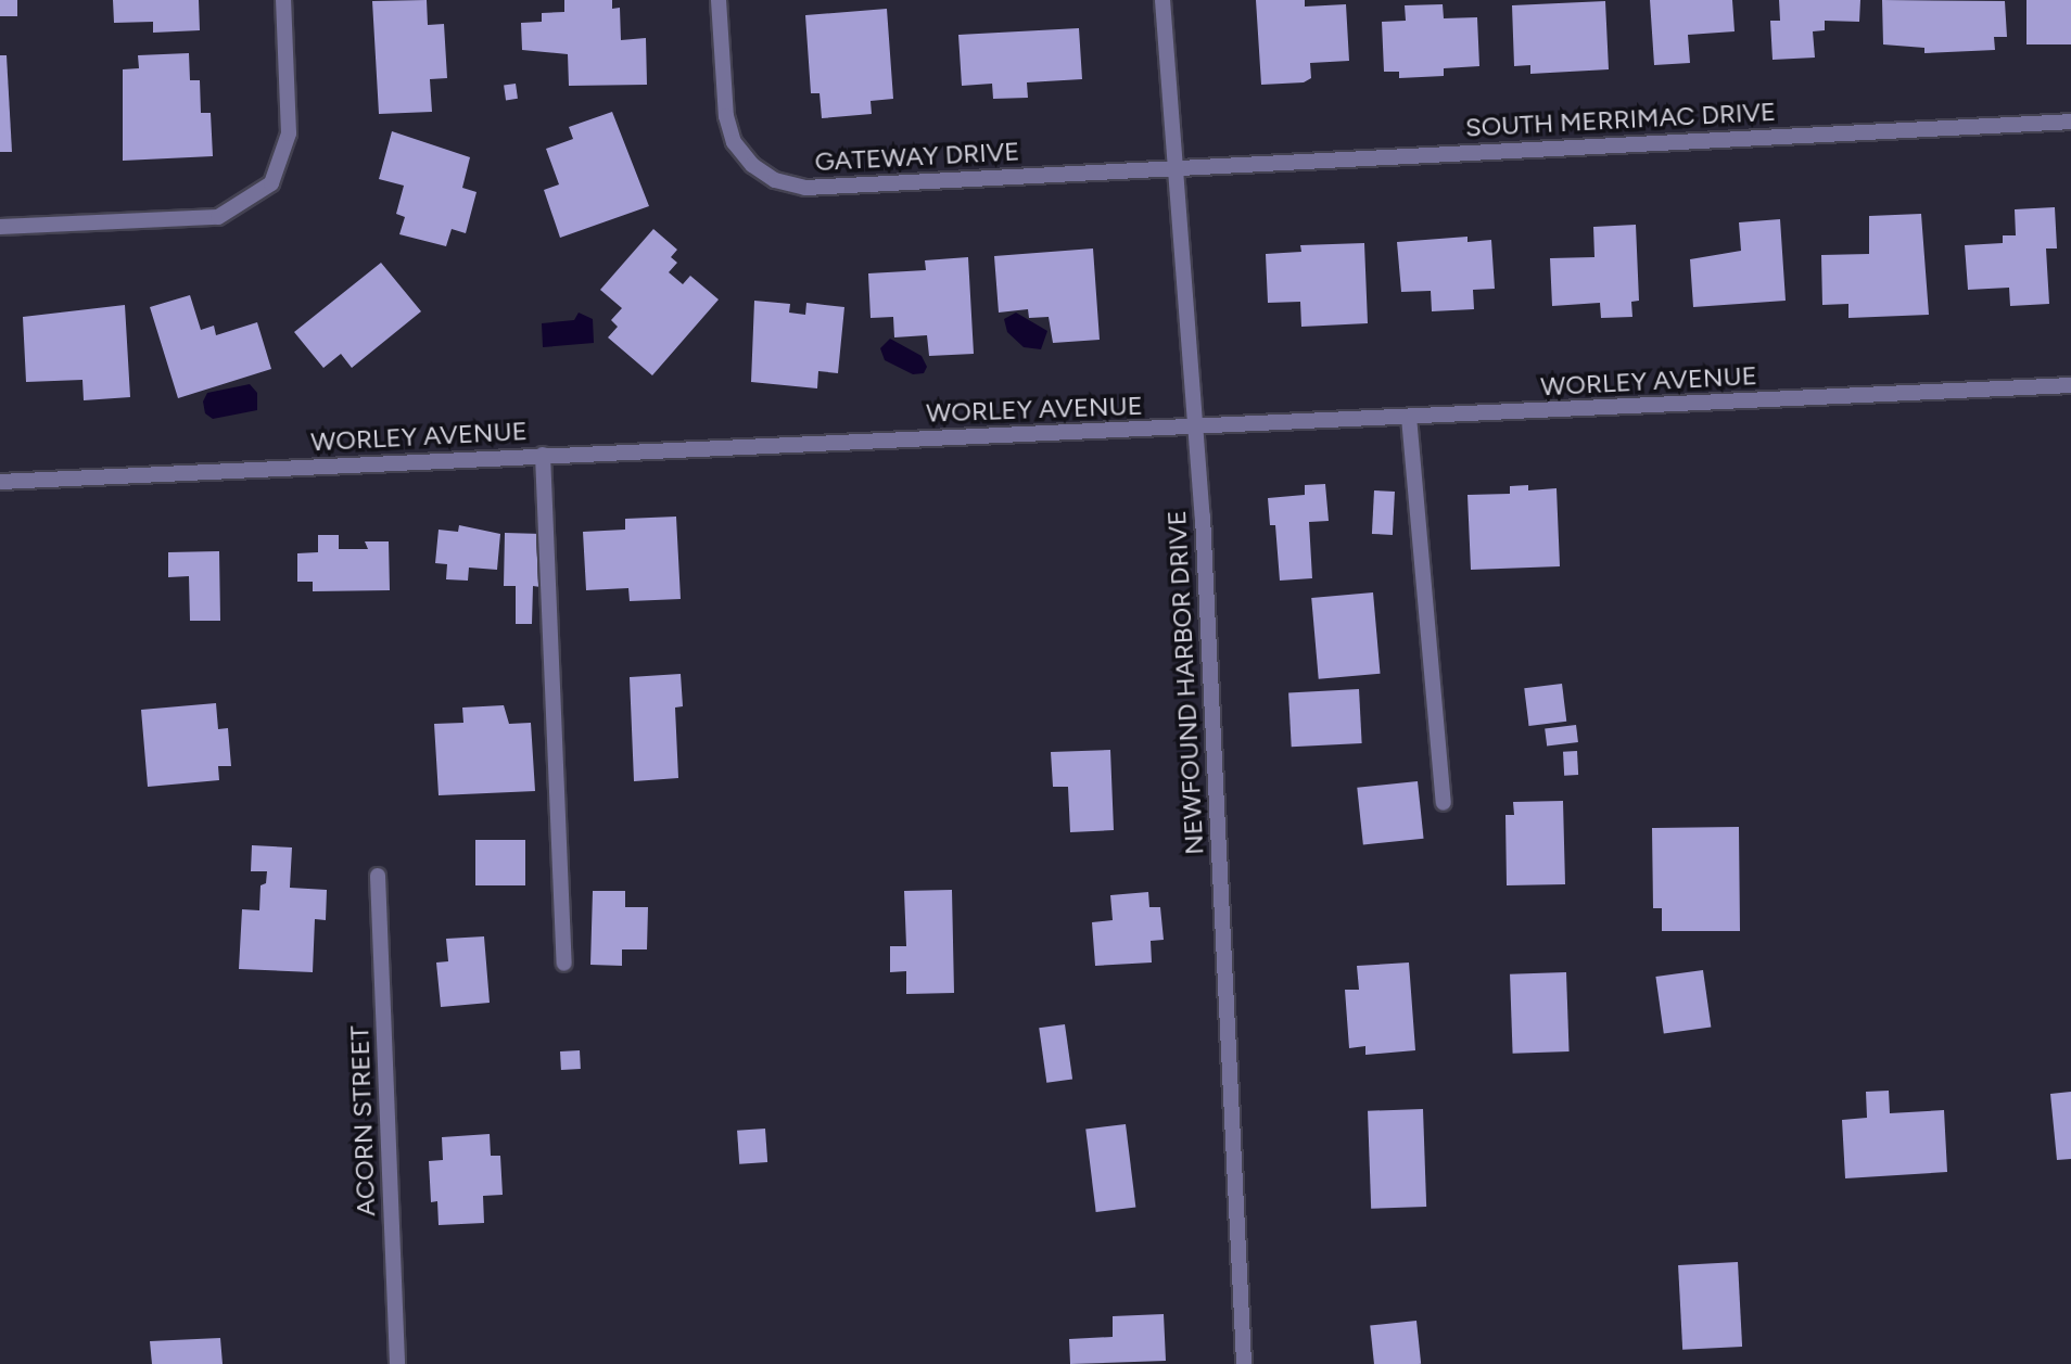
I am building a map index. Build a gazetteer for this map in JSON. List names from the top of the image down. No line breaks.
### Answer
{"streets":{"street":["SOUTH MERRIMAC DRIVE","GATEWAY DRIVE","WORLEY AVENUE","NEWFOUND HARBOR DRIVE","ACORN STREET"]},"crossings":[["SOUTH MERRIMAC DRIVE","GATEWAY DRIVE"],["SOUTH MERRIMAC DRIVE","NEWFOUND HARBOR DRIVE"],["GATEWAY DRIVE","NEWFOUND HARBOR DRIVE"],["WORLEY AVENUE","NEWFOUND HARBOR DRIVE"]]}
